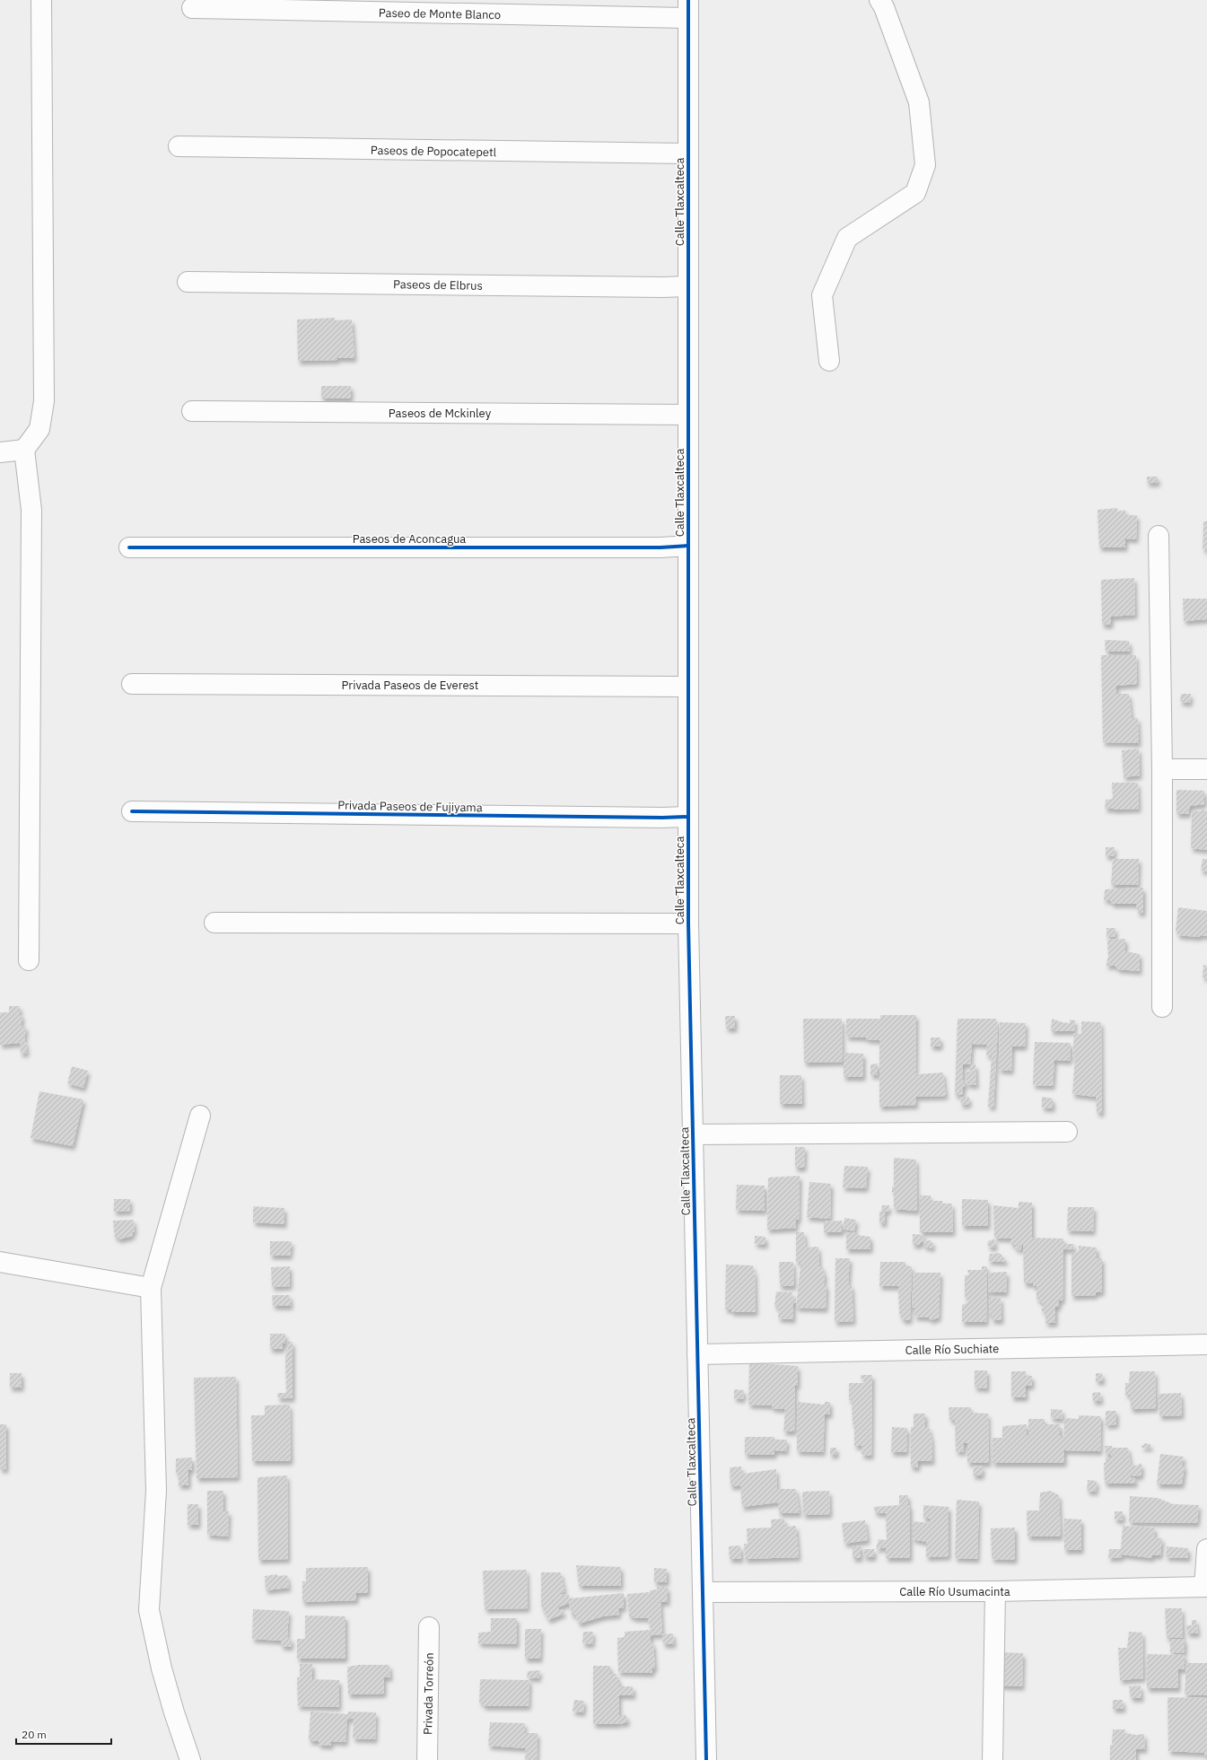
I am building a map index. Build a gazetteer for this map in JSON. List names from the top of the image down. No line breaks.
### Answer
{"streets":{"street":["Paseo de Monte Blanco","Paseos de Popocatepetl","Calle Tlaxcalteca","Paseos de Elbrus","Paseos de Mckinley","Paseos de Aconcagua","Privada Paseos de Everest","Privada Paseos de Fujiyama","Calle Río Suchiate","Calle Río Usumacinta","Privada Torreón"]},"crossings":[["Paseo de Monte Blanco","Calle Tlaxcalteca"],["Paseos de Popocatepetl","Calle Tlaxcalteca"],["Calle Tlaxcalteca","Paseos de Elbrus"],["Calle Tlaxcalteca","Paseos de Mckinley"],["Calle Tlaxcalteca","Paseos de Aconcagua"],["Calle Tlaxcalteca","Privada Paseos de Everest"],["Calle Tlaxcalteca","Privada Paseos de Fujiyama"],["Calle Tlaxcalteca","Calle Río Suchiate"],["Calle Tlaxcalteca","Calle Río Usumacinta"]],"scale_bar":"20 m"}
